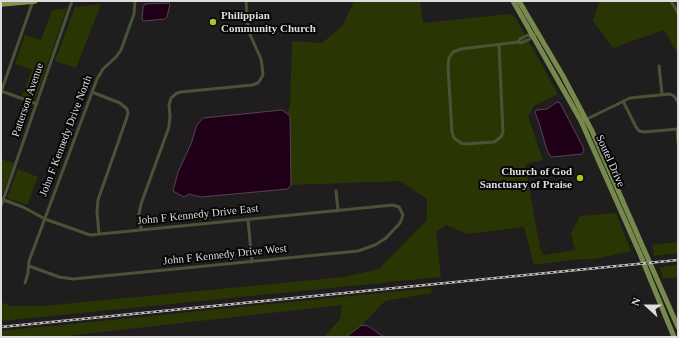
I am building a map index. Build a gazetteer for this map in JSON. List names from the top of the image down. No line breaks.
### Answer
{"streets":{"main road":["Soutel Drive"],"street":["Patterson Avenue","John F Kennedy Drive North","John F Kennedy Drive East","John F Kennedy Drive West"]},"crossings":[["Patterson Avenue","John F Kennedy Drive East"],["John F Kennedy Drive North","John F Kennedy Drive East"],["John F Kennedy Drive North","John F Kennedy Drive West"],["John F Kennedy Drive East","John F Kennedy Drive West"]],"places":["Philippian Community Church","Church of God Sanctuary of Praise"],"north":"left"}
